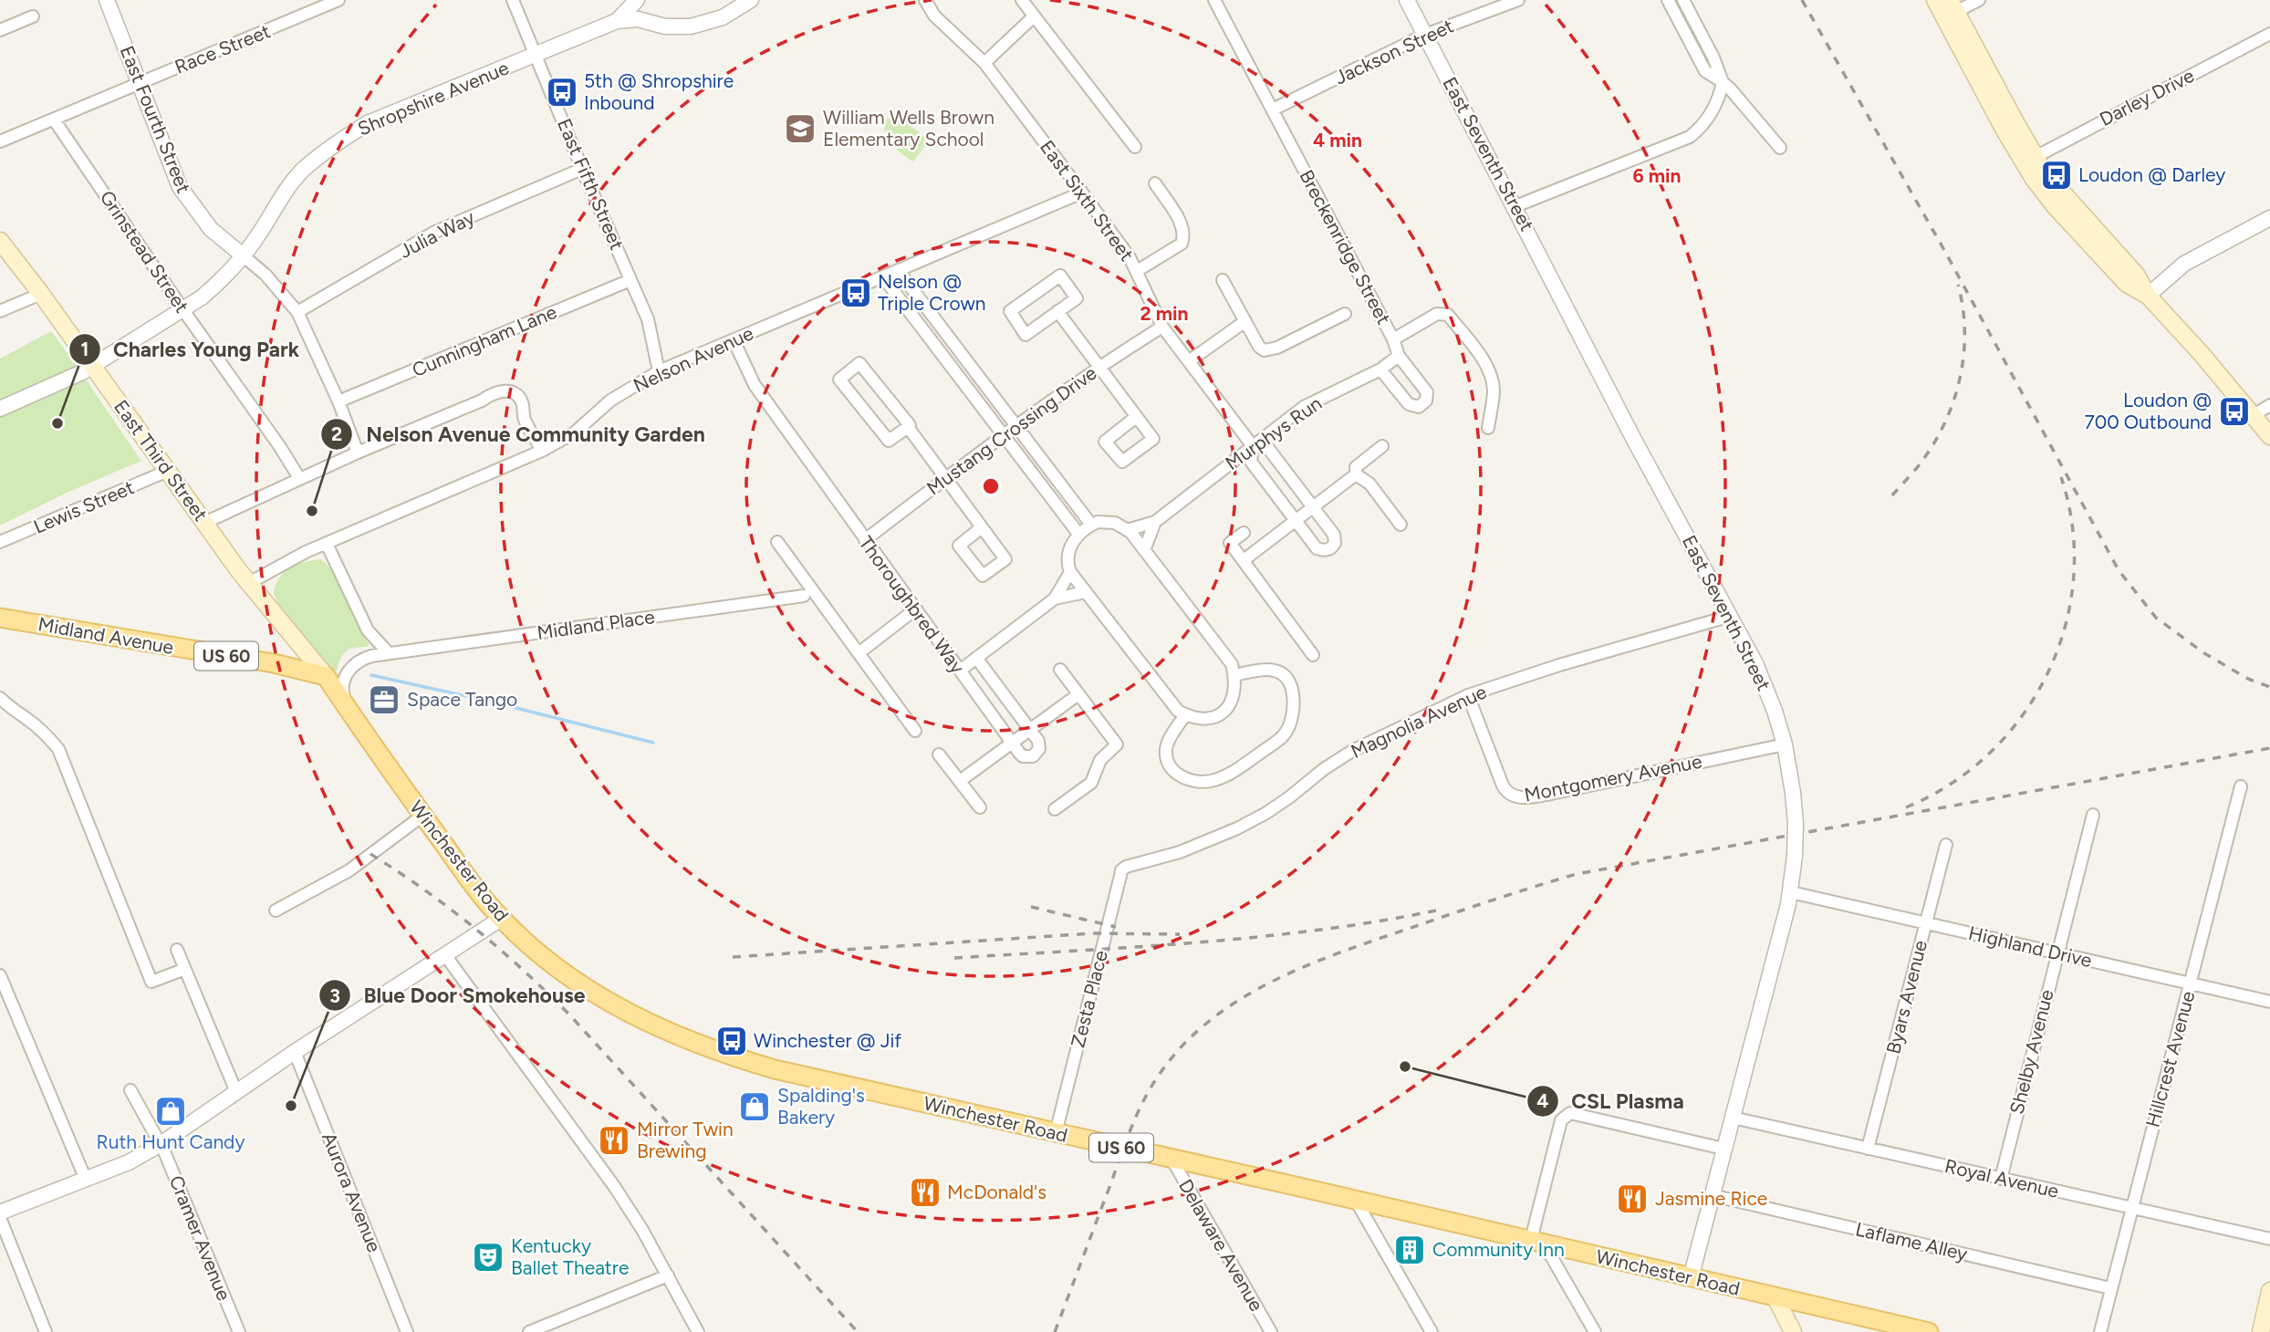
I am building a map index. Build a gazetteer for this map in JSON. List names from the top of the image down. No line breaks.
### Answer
{"streets":{"main road":["East Third Street","Midland Avenue","US 60","Winchester Road"],"street":["Race Street","Jackson Street","Darley Drive","Shropshire Avenue","East Fourth Street","East Seventh Street","East Fifth Street","East Sixth Street","Julia Way","Breckenridge Street","Grinstead Street","Cunningham Lane","Nelson Avenue","Mustang Crossing Drive","Murphys Run","Lewis Street","Thoroughbred Way","Midland Place","Magnolia Avenue","Montgomery Avenue","Highland Drive","Byars Avenue","Zesta Place","Shelby Avenue","Hillcrest Avenue","Royal Avenue","Aurora Avenue","Cramer Avenue","Laflame Alley","Delaware Avenue"]},"crossings":[["Race Street","East Fourth Street"],["Race Street","Grinstead Street"],["Jackson Street","East Seventh Street"],["Jackson Street","Breckenridge Street"],["Shropshire Avenue","East Fourth Street"],["Shropshire Avenue","East Fifth Street"],["Shropshire Avenue","Grinstead Street"],["Shropshire Avenue","East Third Street"],["East Fourth Street","Julia Way"],["East Fourth Street","Cunningham Lane"],["East Seventh Street","Magnolia Avenue"],["East Seventh Street","Montgomery Avenue"],["East Seventh Street","Winchester Road"],["East Seventh Street","Highland Drive"],["East Seventh Street","Royal Avenue"],["East Seventh Street","Laflame Alley"],["East Fifth Street","Julia Way"],["East Fifth Street","Cunningham Lane"],["East Fifth Street","Nelson Avenue"],["East Sixth Street","Nelson Avenue"],["East Sixth Street","Mustang Crossing Drive"],["East Sixth Street","Murphys Run"],["Breckenridge Street","Murphys Run"],["Nelson Avenue","East Third Street"],["Nelson Avenue","Thoroughbred Way"],["Mustang Crossing Drive","Thoroughbred Way"],["East Third Street","Lewis Street"],["East Third Street","Midland Avenue"],["East Third Street","Winchester Road"],["Midland Place","Winchester Road"],["Midland Avenue","Winchester Road"],["Magnolia Avenue","Montgomery Avenue"],["Magnolia Avenue","Zesta Place"],["Winchester Road","Zesta Place"],["Winchester Road","Delaware Avenue"],["Highland Drive","Byars Avenue"],["Highland Drive","Shelby Avenue"],["Highland Drive","Hillcrest Avenue"],["Byars Avenue","Royal Avenue"],["Shelby Avenue","Royal Avenue"],["Hillcrest Avenue","Royal Avenue"],["Hillcrest Avenue","Laflame Alley"]],"places":{"bus stop":["5th @ Shropshire Inbound","Loudon @ Darley","Nelson @ Triple Crown","Loudon @ 700 Outbound","Winchester @ Jif"],"school or university":["William Wells Brown Elementary School"],"other":["Charles Young Park","Nelson Avenue Community Garden","CSL Plasma","Blue Door Smokehouse"],"office":["Space Tango"],"shop":["Spalding's Bakery","Ruth Hunt Candy"],"restaurant":["Mirror Twin Brewing","McDonald's","Jasmine Rice"],"building":["Community Inn"],"theatre":["Kentucky Ballet Theatre"]},"rings":["4 min","6 min","2 min"]}
